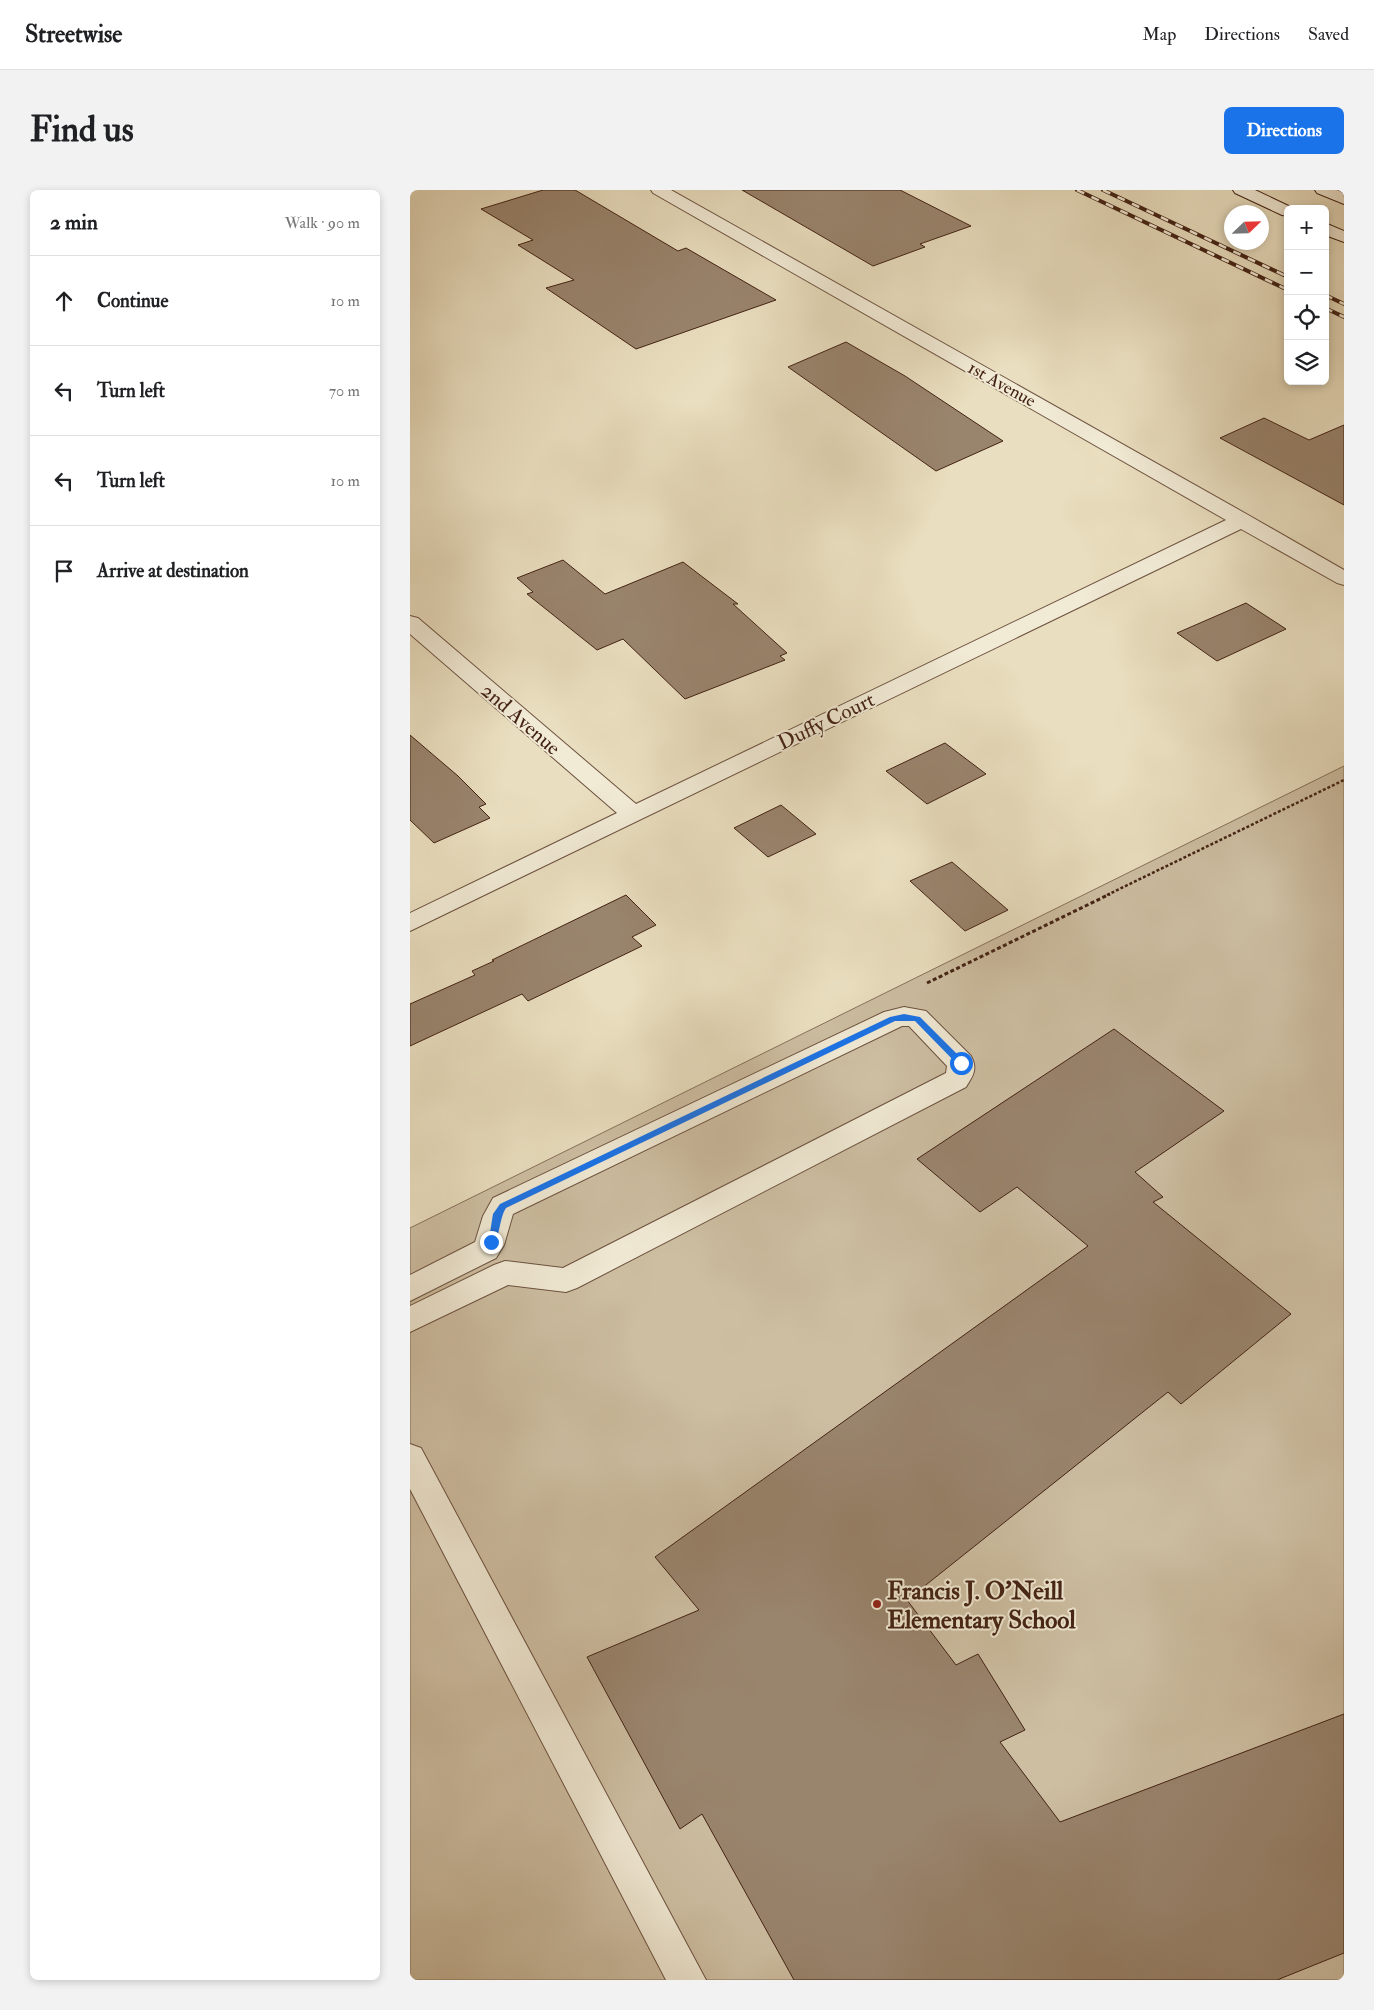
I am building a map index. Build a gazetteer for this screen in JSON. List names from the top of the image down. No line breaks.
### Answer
{"streets":{"street":["1st Avenue","2nd Avenue","Duffy Court"]},"crossings":[["1st Avenue","Duffy Court"],["2nd Avenue","Duffy Court"]],"places":["Francis J. O'Neill Elementary School"],"north":"top right","page":{"header":"Streetwise","nav":["Map","Directions","Saved"],"buttons":"Directions","title":"Find us","heading":["2 min","Walk · 90 m"],"map_buttons":["+","−"],"list":[["Continue","10 m"],["Turn left","70 m"],["Turn left","10 m"],"Arrive at destination"]}}
